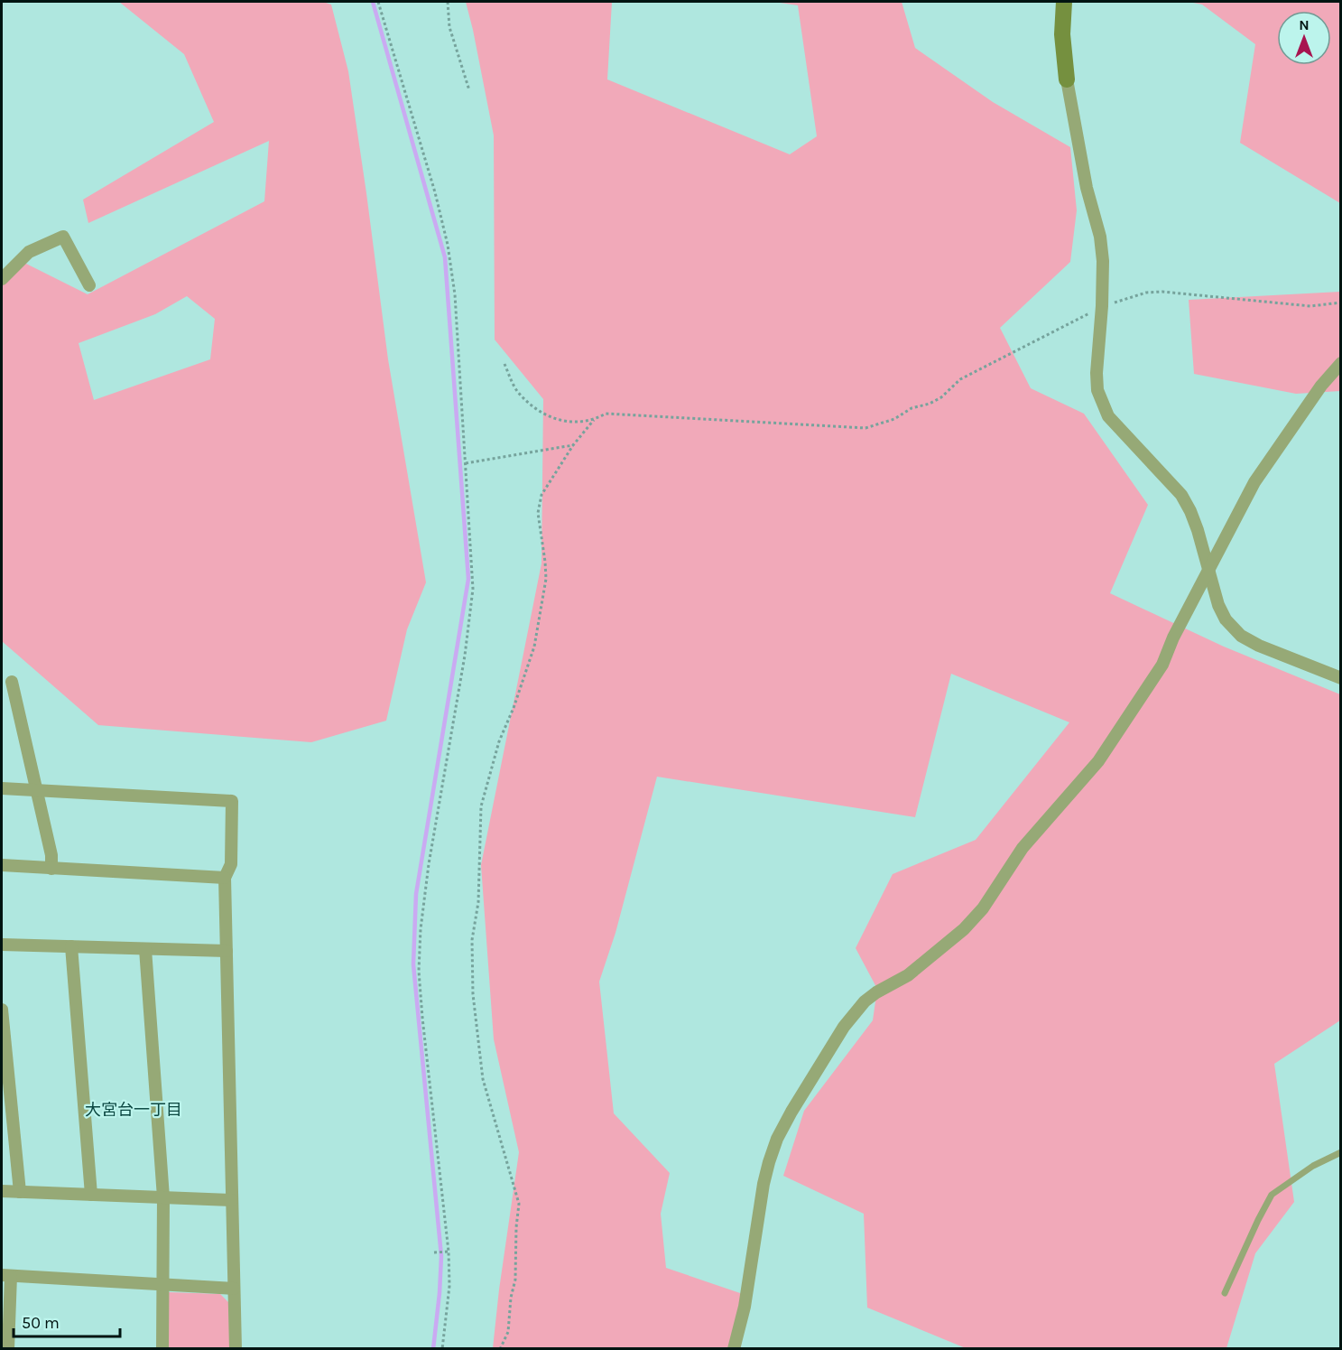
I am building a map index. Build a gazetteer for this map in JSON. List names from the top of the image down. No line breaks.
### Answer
{"districts":["大宮台一丁目"],"scale_bar":"50 m","north":"top"}
